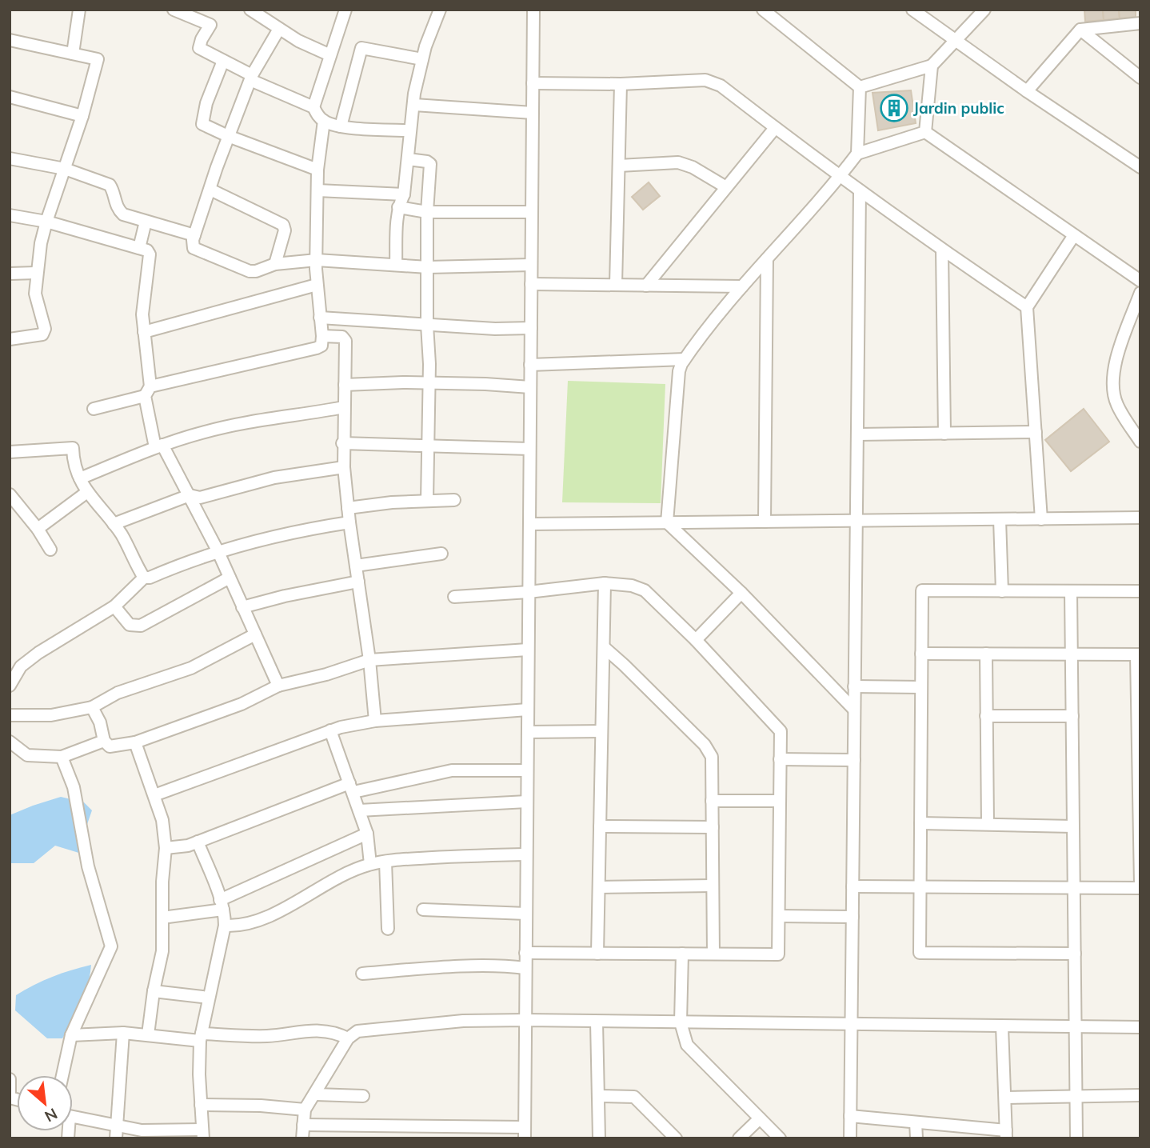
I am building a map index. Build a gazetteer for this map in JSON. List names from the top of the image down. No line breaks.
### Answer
{"places":{"building":["Jardin public"]},"north":"bottom right"}
